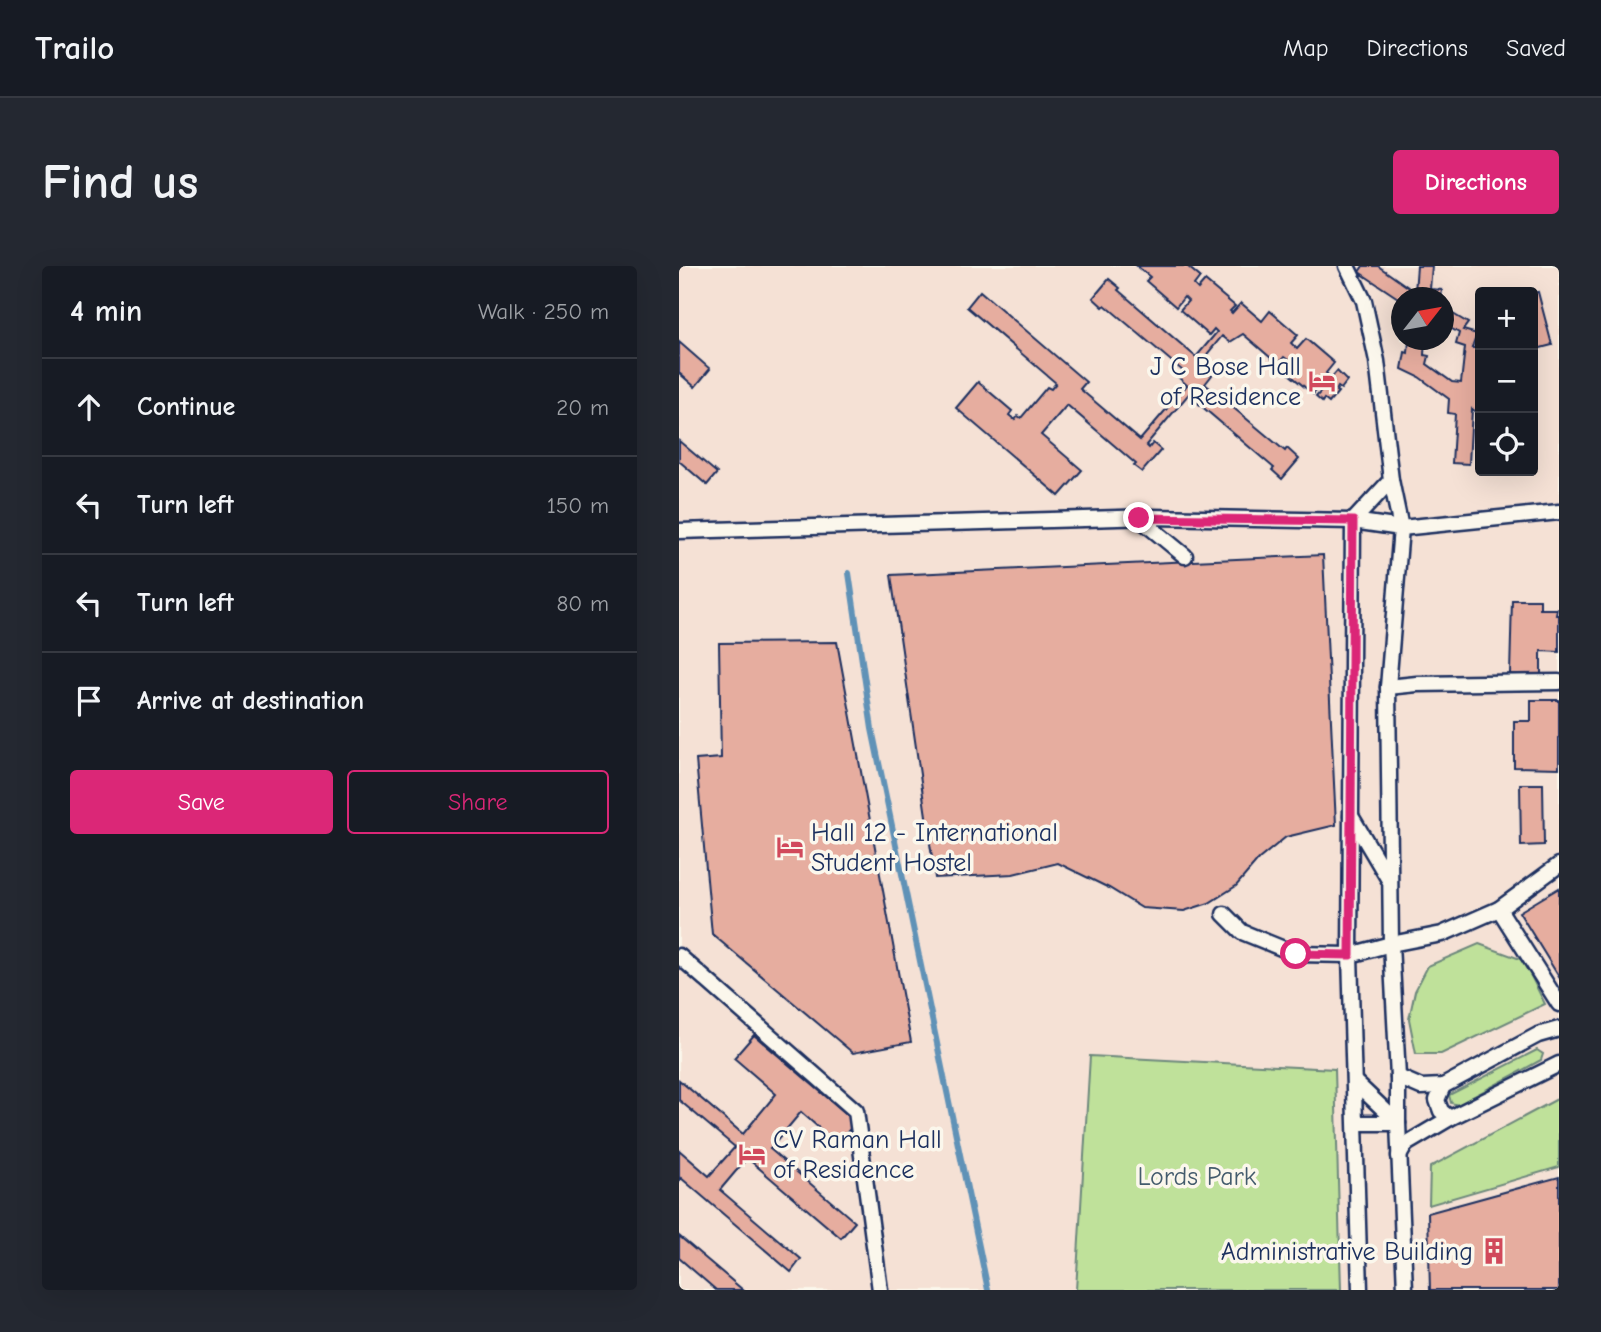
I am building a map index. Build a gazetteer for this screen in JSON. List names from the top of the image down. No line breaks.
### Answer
{"parks":["Lords Park"],"places":{"hotel":["J C Bose Hall of Residence","Hall 12 - International Student Hostel","CV Raman Hall of Residence"],"building":["Administrative Building"]},"north":"top right","page":{"header":"Trailo","nav":["Map","Directions","Saved"],"buttons":["Directions",["Save","Share"]],"title":"Find us","heading":["4 min","Walk · 250 m"],"map_buttons":["+","−"],"list":[["Continue","20 m"],["Turn left","150 m"],["Turn left","80 m"],"Arrive at destination"]}}
